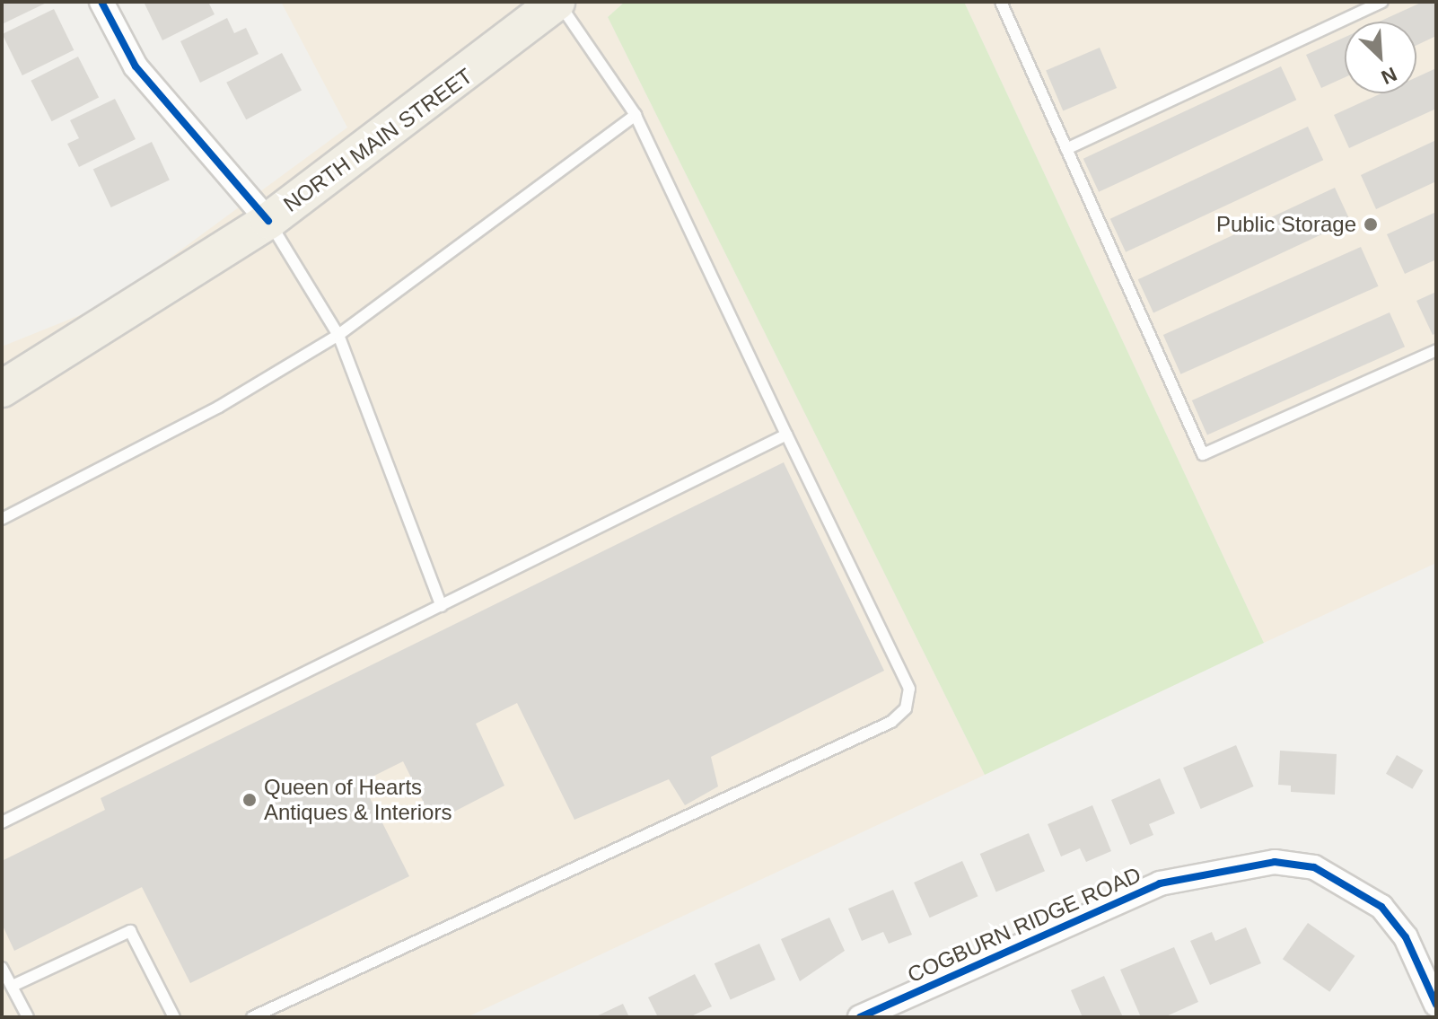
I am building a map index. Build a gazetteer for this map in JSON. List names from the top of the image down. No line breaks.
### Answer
{"streets":{"main road":["NORTH MAIN STREET"],"street":["COGBURN RIDGE ROAD"]},"places":["Public Storage","Queen of Hearts Antiques & Interiors"],"north":"bottom right"}
